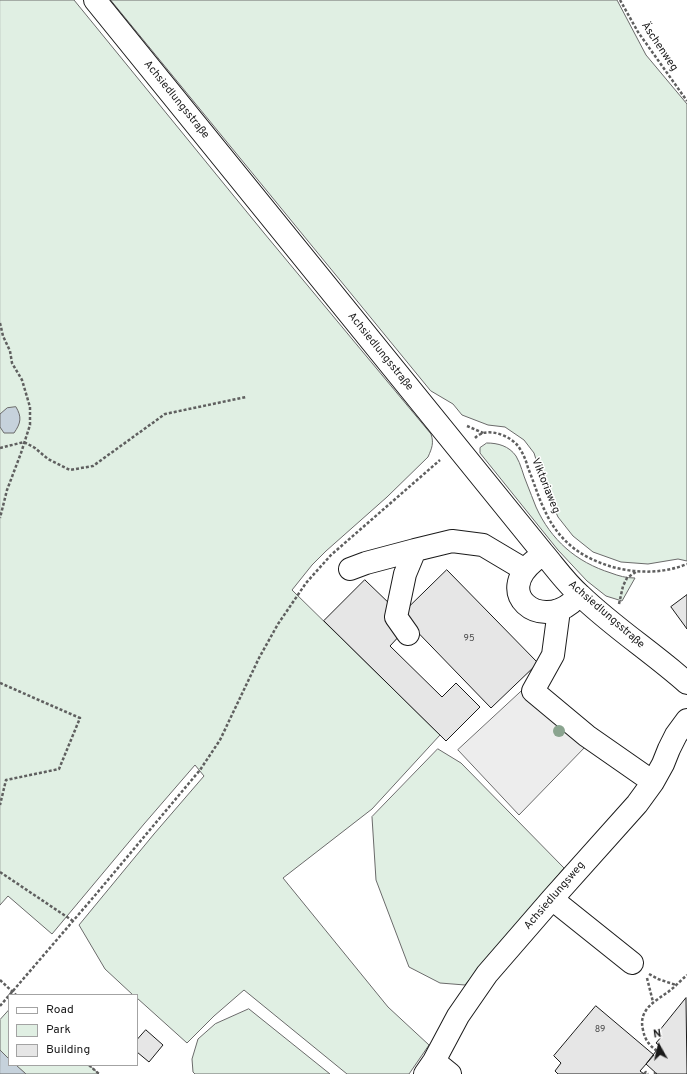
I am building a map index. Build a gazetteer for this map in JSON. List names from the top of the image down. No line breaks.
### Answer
{"streets":{"street":["Achsiedlungsstraße","Achsiedlungsweg"],"path":["Äschenweg","Viktoriaweg"]},"house_numbers":["95","89"],"legend":["Road","Park","Building"],"north":"top"}
